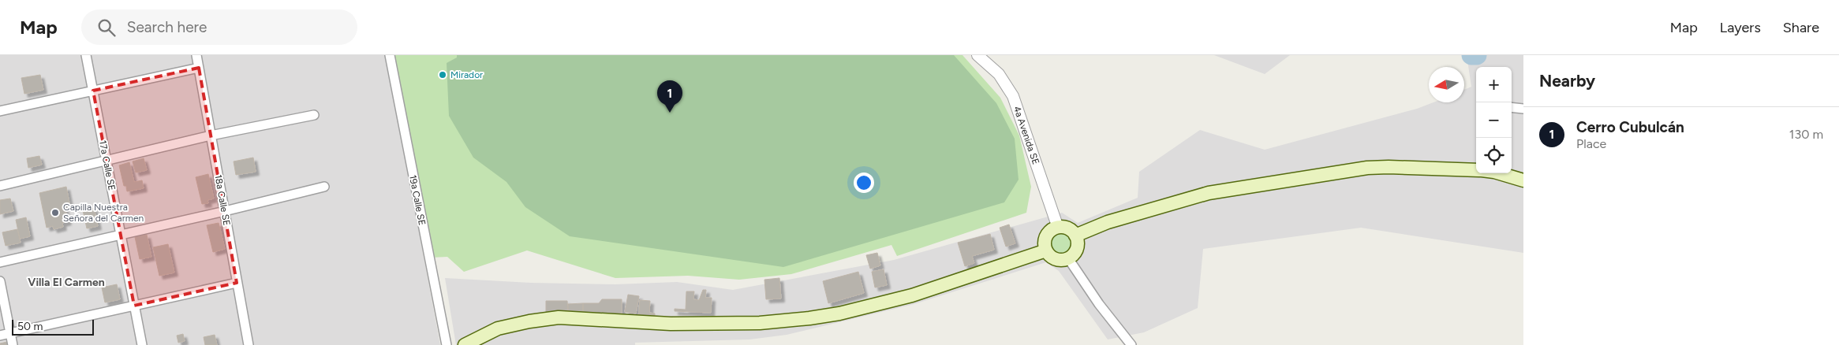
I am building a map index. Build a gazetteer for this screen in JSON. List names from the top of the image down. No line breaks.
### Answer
{"streets":{"street":["4a Avenida SE","17a Calle SE","18a Calle SE","19a Calle SE"]},"districts":["Villa El Carmen"],"places":["Mirador","Capilla Nuestra Señora del Carmen"],"scale_bar":"50 m","north":"left","page":{"header":"Map","search":"Search here","nav":["Map","Layers","Share"],"heading":"Nearby","map_buttons":["+","−"],"pins":"1","list":[{"mark":"1","name":"Cerro Cubulcán","note":"Place","value":"130 m"}],"scale":"50 m"}}
